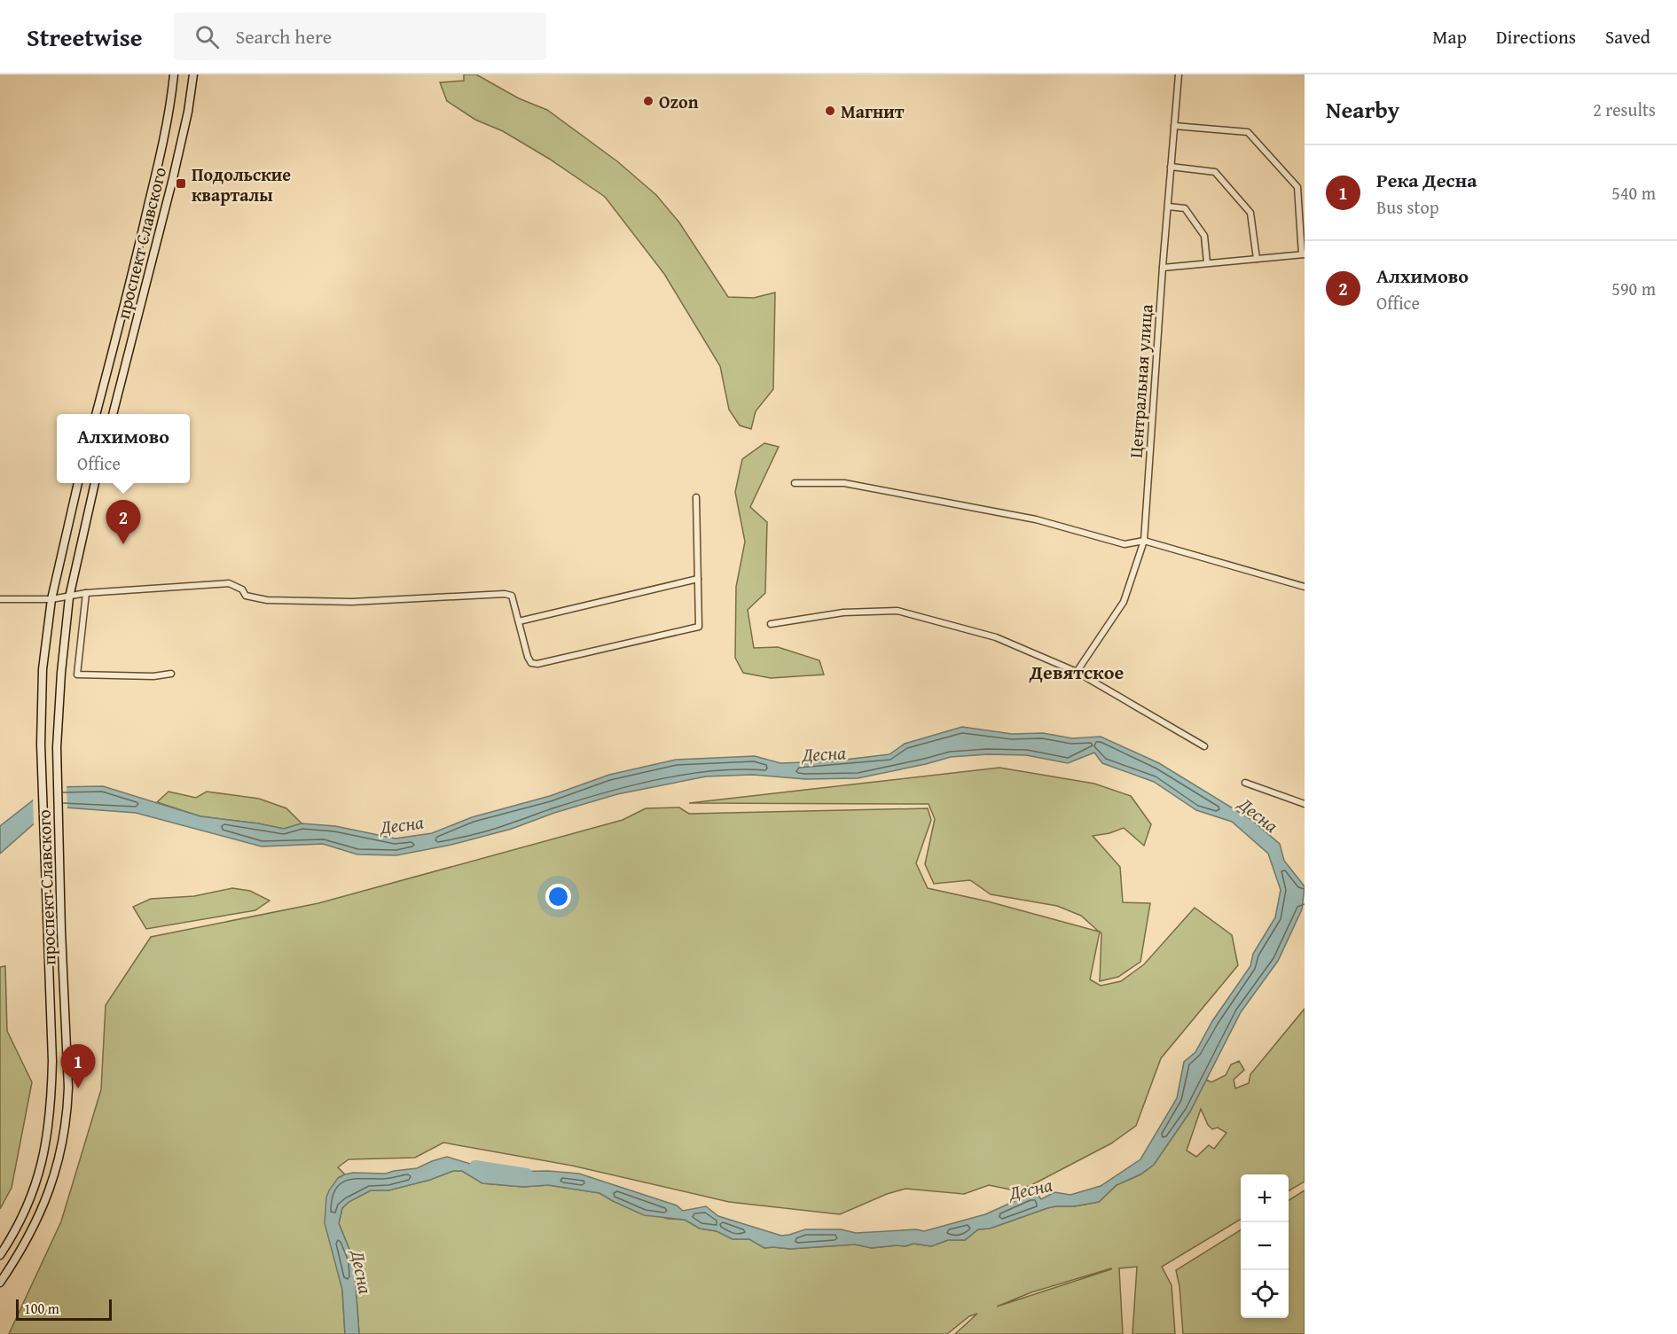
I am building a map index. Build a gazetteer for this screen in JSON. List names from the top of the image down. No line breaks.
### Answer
{"streets":{"main road":["проспект Славского"],"street":["Центральная улица"]},"districts":["Девятское"],"water":["Десна"],"places":{"other":["Ozon","Магнит"],"transit":["Подольские кварталы"]},"scale_bar":"100 m","page":{"header":"Streetwise","search":"Search here","nav":["Map","Directions","Saved"],"heading":["Nearby","2 results"],"list":[{"mark":"1","name":"Река Десна","note":"Bus stop","value":"540 m"},{"mark":"2","name":"Алхимово","note":"Office","value":"590 m"}],"popup":["Алхимово","Office"],"pins":["2","1"],"map_buttons":["+","−"],"scale":"100 m"}}
